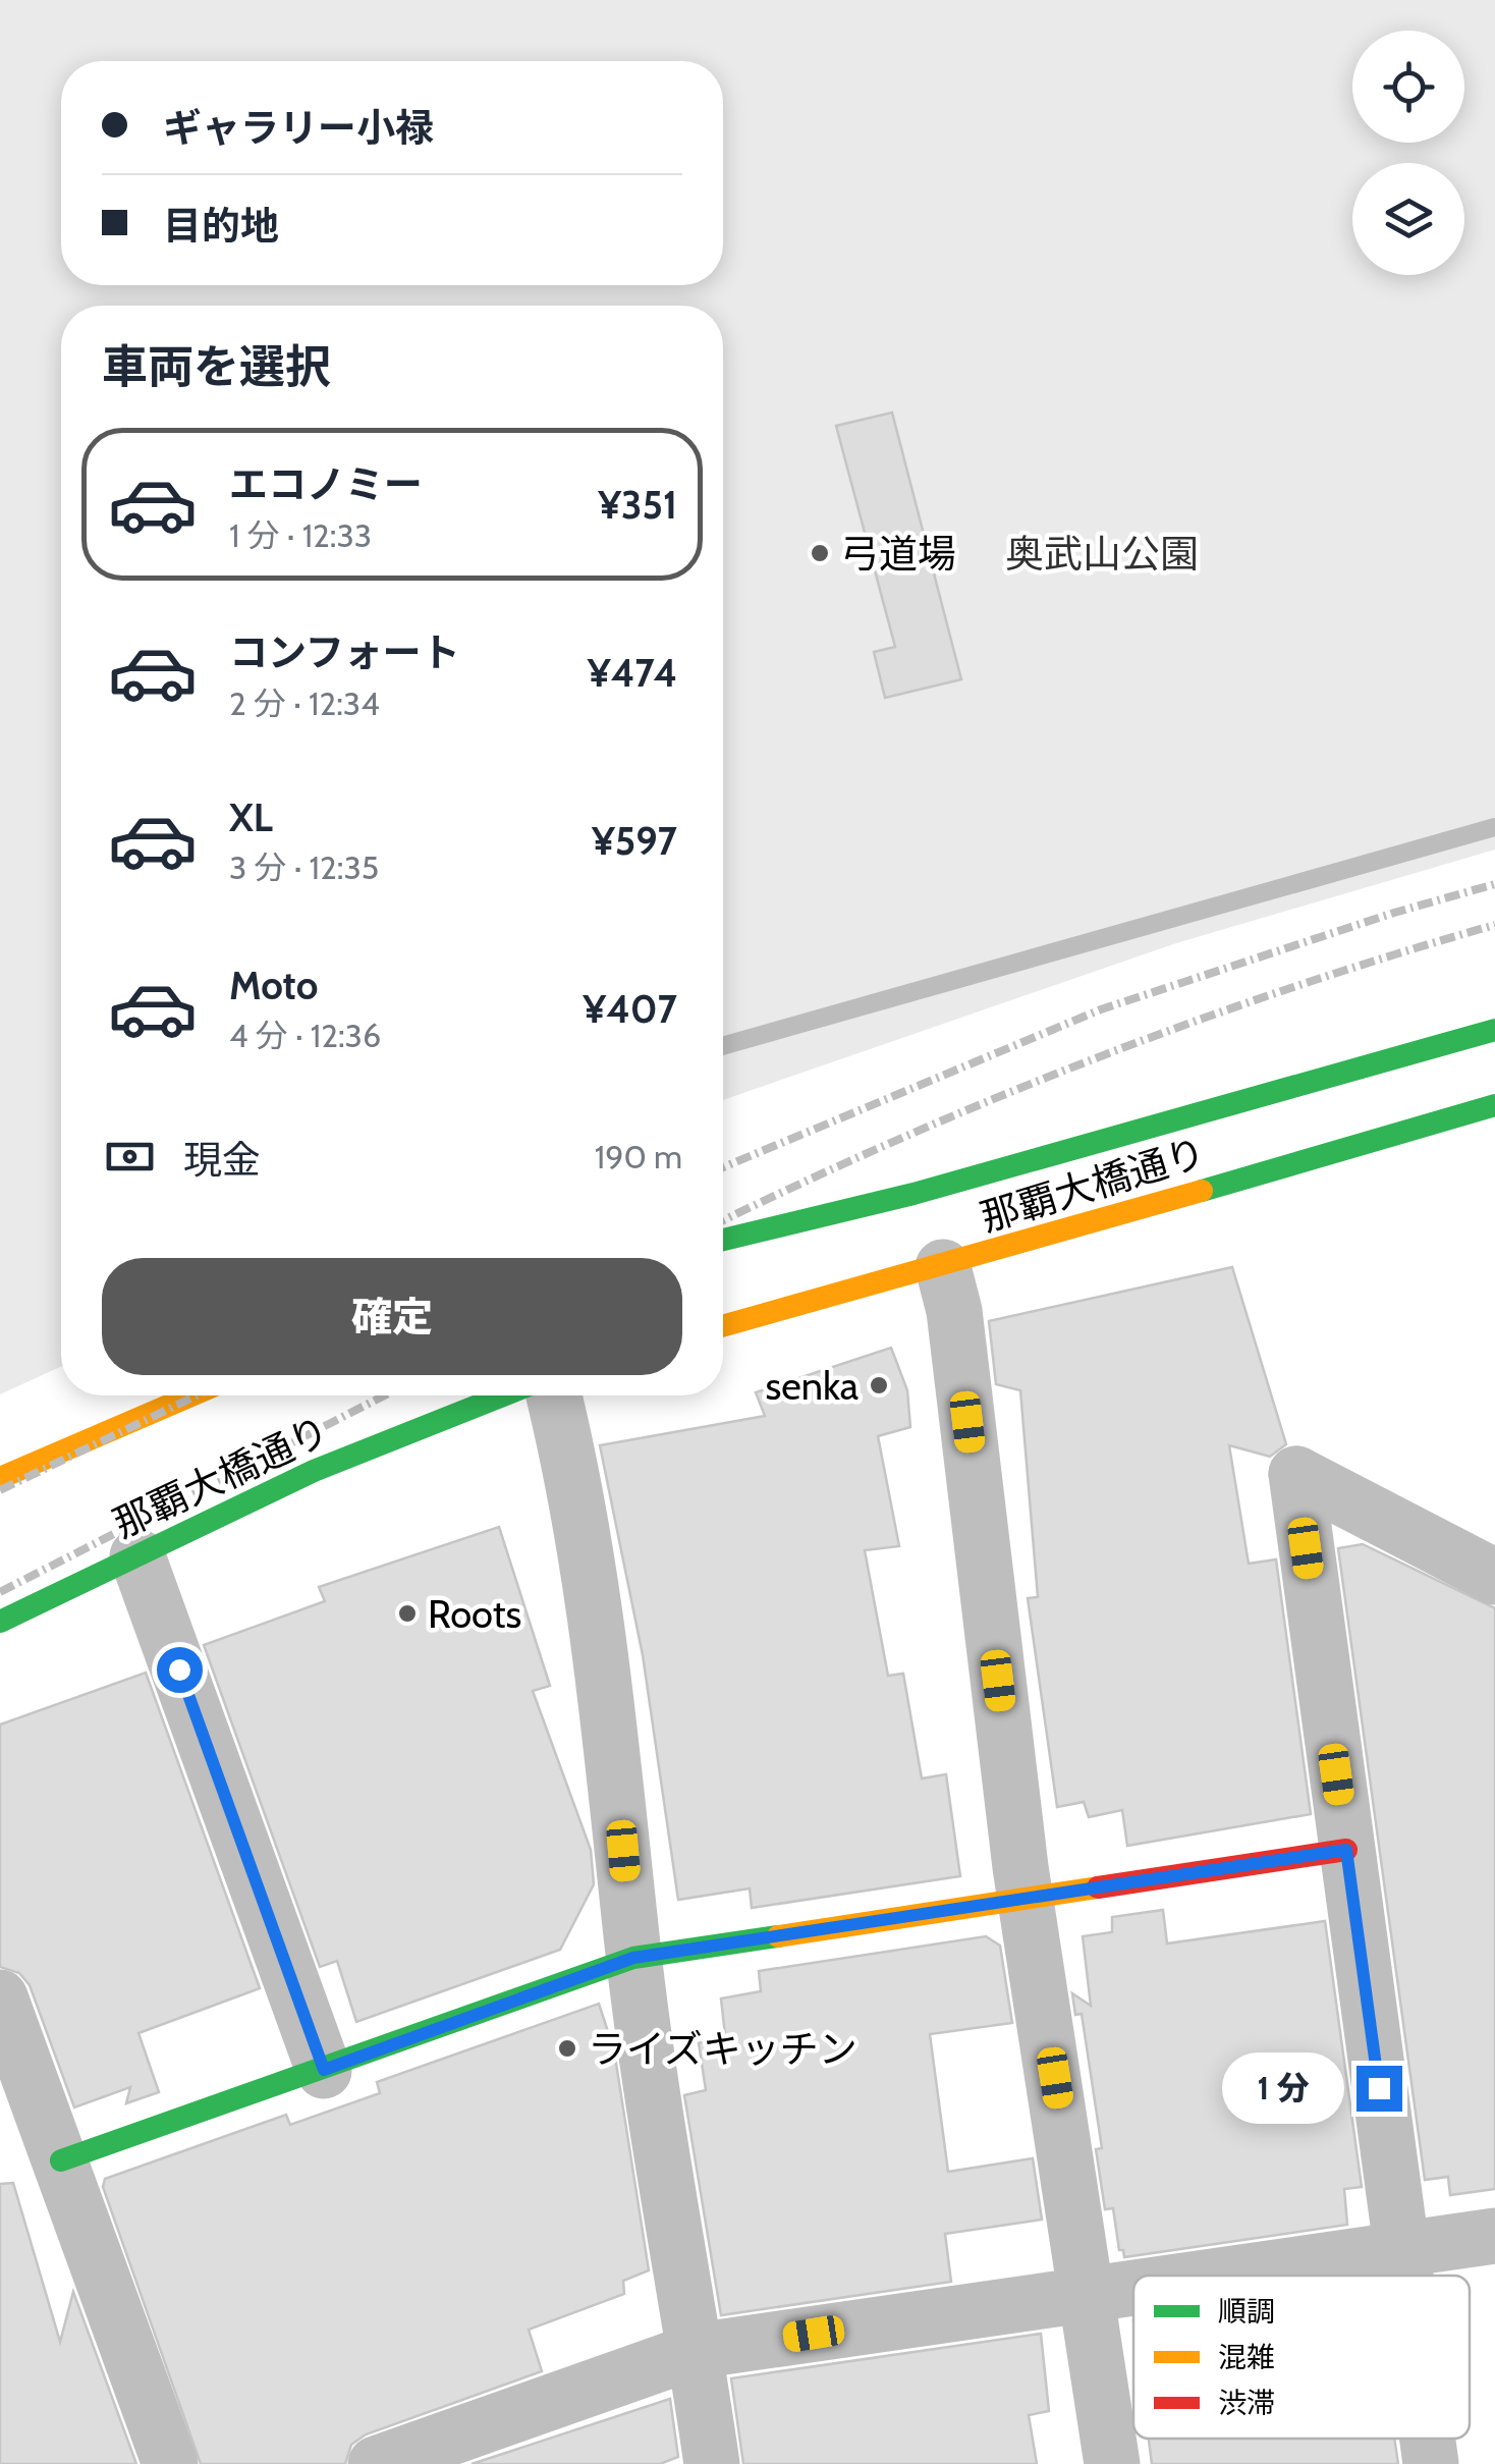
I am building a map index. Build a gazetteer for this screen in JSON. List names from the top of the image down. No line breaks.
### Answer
{"streets":{"main road":["那覇大橋通り"]},"parks":["奥武山公園"],"places":["弓道場","senka","Roots","ライズキッチン"],"legend":["順調","混雑","渋滞"],"page":{"banner":["ギャラリー小禄","目的地"],"heading":"車両を選択","list":[{"name":"エコノミー","note":"1 分 · 12:33","value":"¥351"},{"name":"コンフォート","note":"2 分 · 12:34","value":"¥474"},{"name":"XL","note":"3 分 · 12:35","value":"¥597"},{"name":"Moto","note":"4 分 · 12:36","value":"¥407"}],"pay":["現金","190 m"],"buttons":"確定","bubble":"1 分"}}
